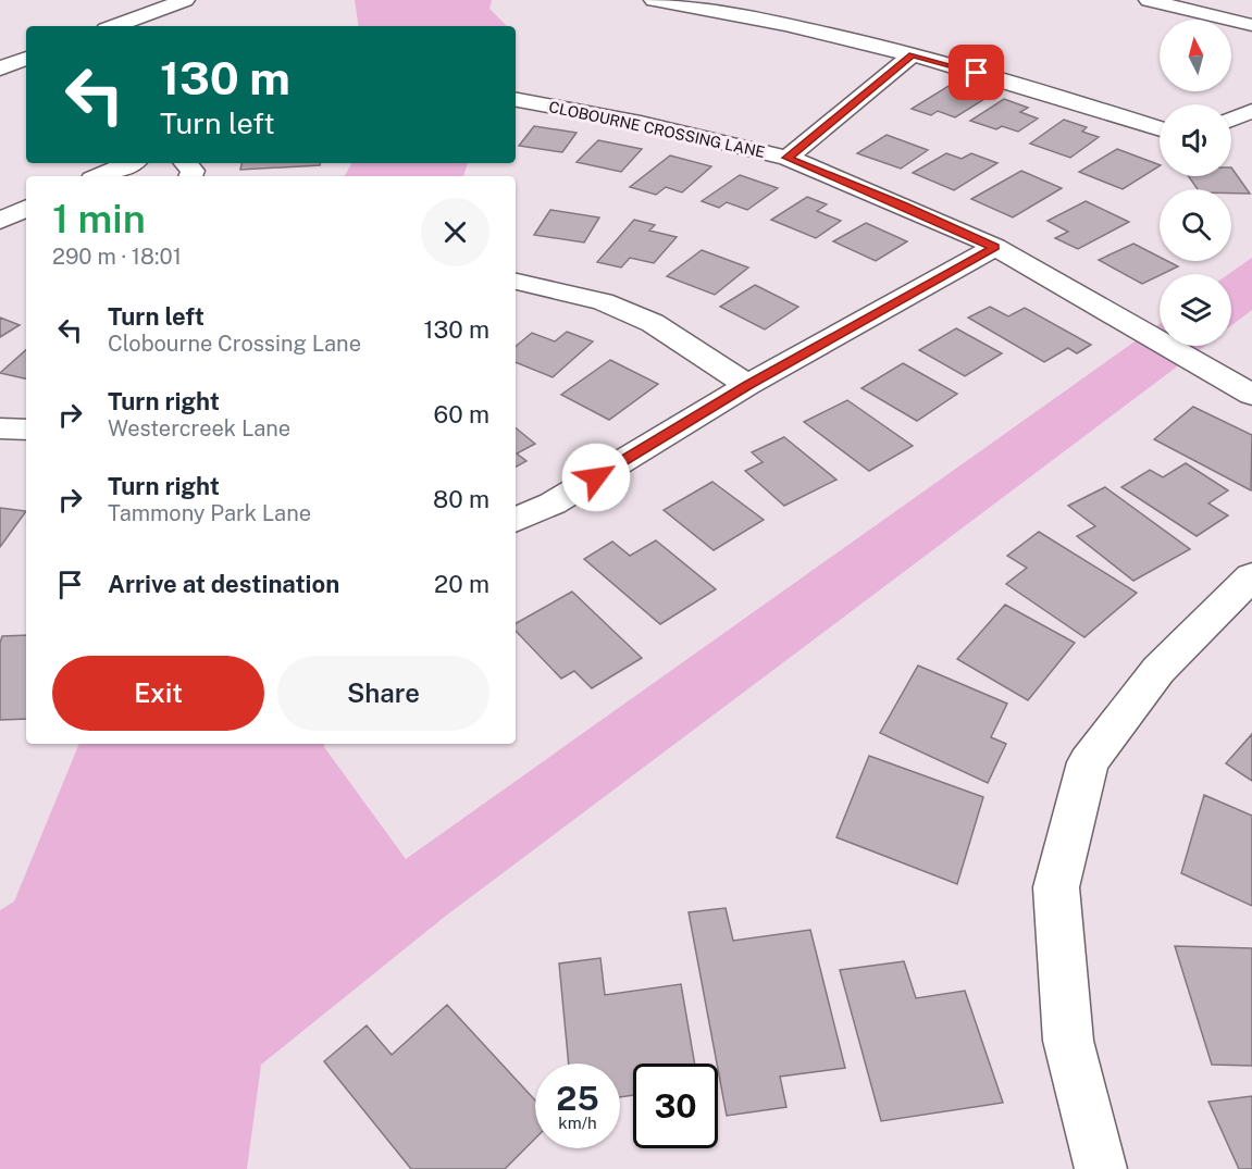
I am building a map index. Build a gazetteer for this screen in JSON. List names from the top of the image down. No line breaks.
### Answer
{"streets":{"street":["CLOBOURNE CROSSING LANE"]},"north":"top","page":{"turn":["130 m","Turn left"],"heading":["1 min","290 m · 18:01"],"list":[{"name":"Turn left","note":"Clobourne Crossing Lane","value":"130 m"},{"name":"Turn right","note":"Westercreek Lane","value":"60 m"},{"name":"Turn right","note":"Tammony Park Lane","value":"80 m"},{"name":"Arrive at destination","value":"20 m"}],"buttons":["Exit","Share"],"speed":"25 km/h","limit":"30"}}
